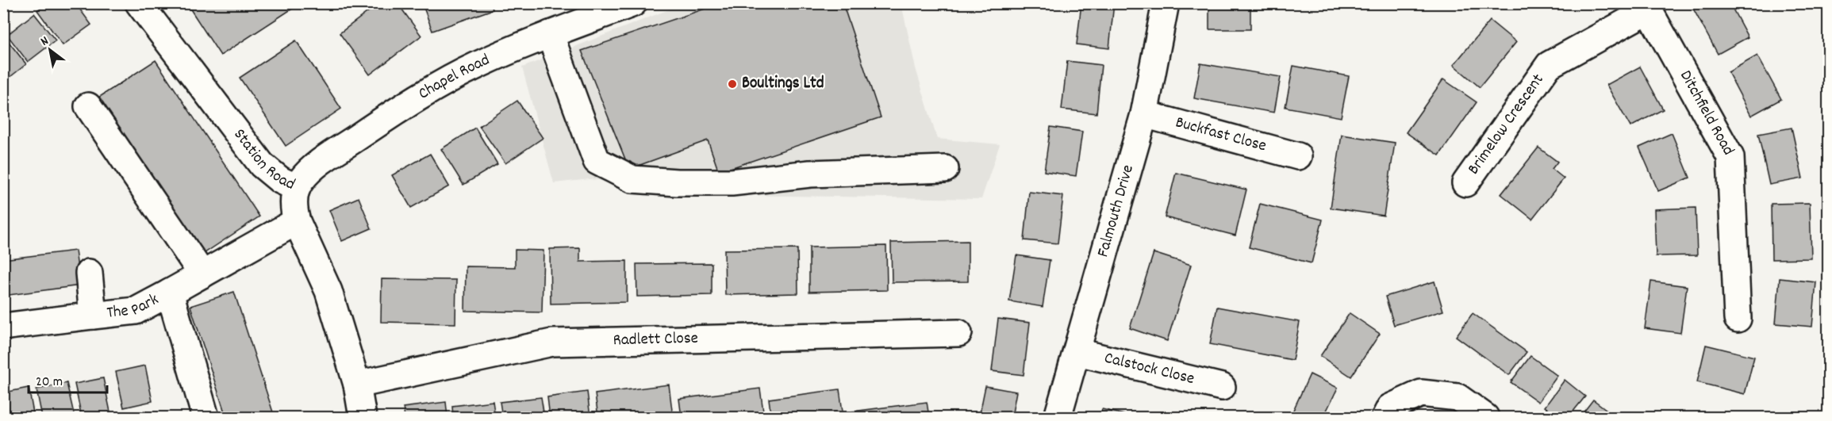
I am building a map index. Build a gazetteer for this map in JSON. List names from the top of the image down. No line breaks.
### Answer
{"streets":{"street":["Chapel Road","Ditchfield Road","Brimelow Crescent","Buckfast Close","Station Road","Falmouth Drive","The Park","Radlett Close","Calstock Close"]},"crossings":[["Chapel Road","Station Road"],["Ditchfield Road","Brimelow Crescent"],["Buckfast Close","Falmouth Drive"],["Station Road","The Park"],["Station Road","Radlett Close"],["Falmouth Drive","Calstock Close"]],"places":["Boultings Ltd"],"scale_bar":"20 m","north":"top left"}
